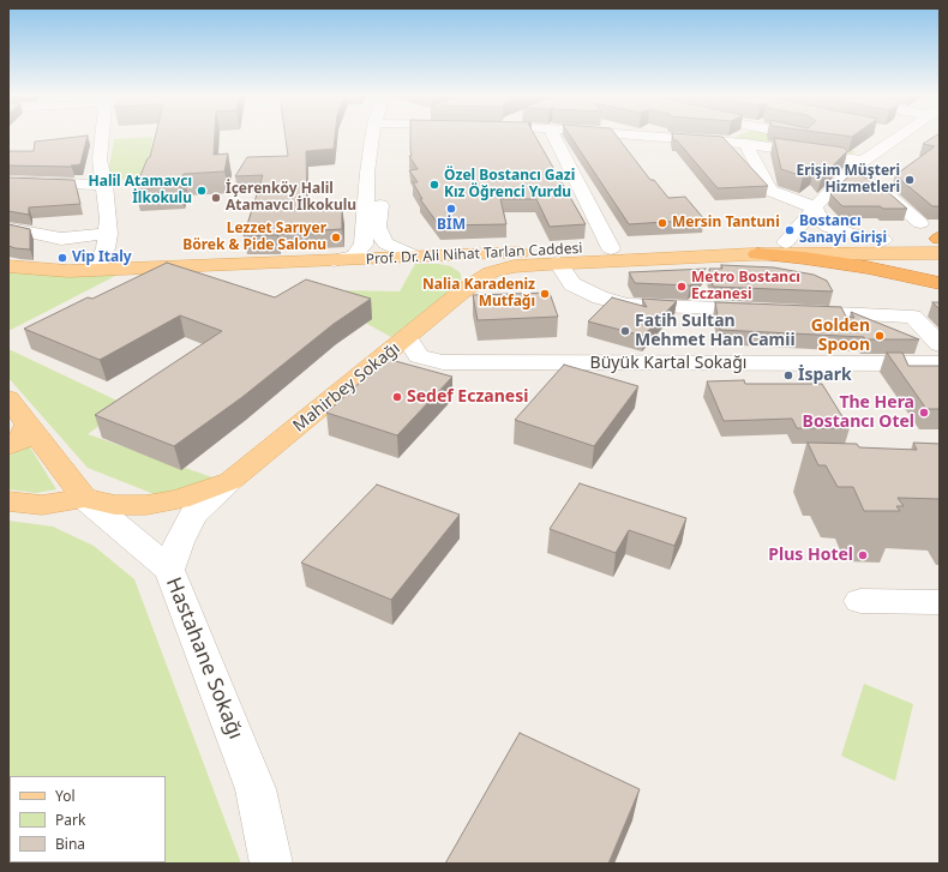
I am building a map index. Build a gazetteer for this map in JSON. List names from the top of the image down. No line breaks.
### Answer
{"streets":{"main road":["Prof. Dr. Ali Nihat Tarlan Caddesi","Mahirbey Sokağı","Hastahane Sokağı"],"street":["Büyük Kartal Sokağı"]},"crossings":[["Prof. Dr. Ali Nihat Tarlan Caddesi","Mahirbey Sokağı"],["Büyük Kartal Sokağı","Mahirbey Sokağı"],["Mahirbey Sokağı","Hastahane Sokağı"]],"places":["Erişim Müşteri Hizmetleri","Özel Bostancı Gazi Kız Öğrenci Yurdu","Halil Atamavcı İlkokulu","İçerenköy Halil Atamavcı İlkokulu","BİM","Mersin Tantuni","Bostancı Sanayi Girişi","Lezzet Sarıyer Börek & Pide Salonu","Vip Italy","Metro Bostancı Eczanesi","Nalia Karadeniz Mutfağı","Fatih Sultan Mehmet Han Camii","Golden Spoon","İspark","Sedef Eczanesi","The Hera Bostancı Otel","Plus Hotel"],"legend":["Yol","Park","Bina"]}
